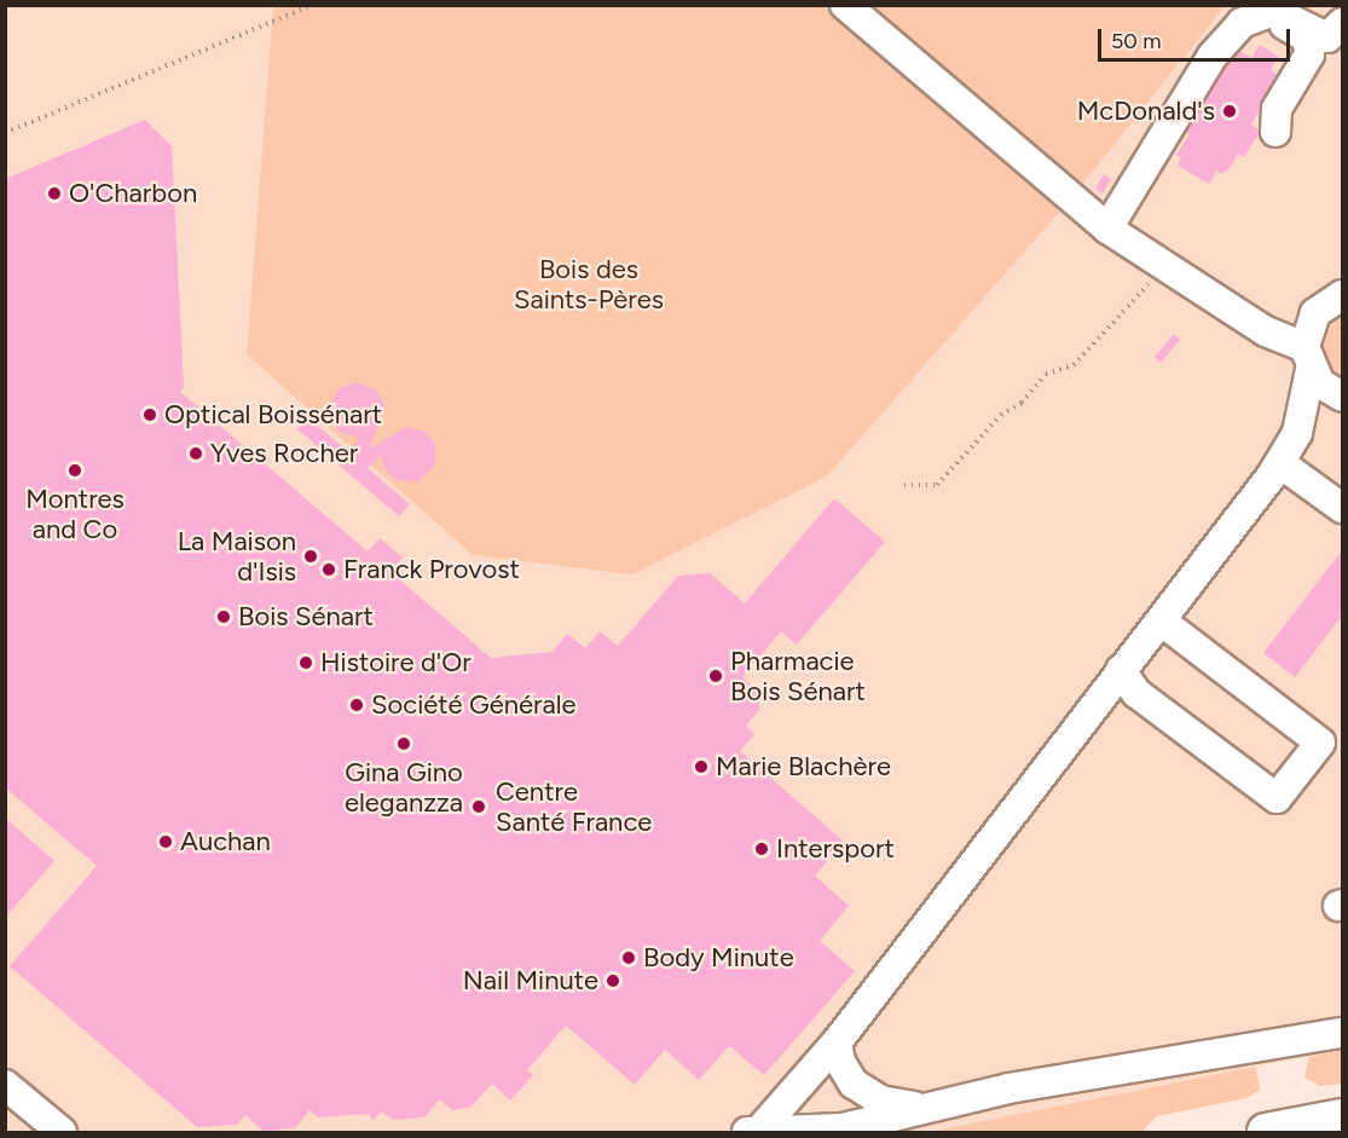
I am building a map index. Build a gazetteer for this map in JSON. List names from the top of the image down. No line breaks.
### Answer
{"parks":["Bois des Saints-Pères"],"places":["McDonald's","O'Charbon","Optical Boissénart","Yves Rocher","Montres and Co","La Maison d'Isis","Franck Provost","Bois Sénart","Histoire d'Or","Pharmacie Bois Sénart","Société Générale","Gina Gino eleganzza","Marie Blachère","Centre Santé France","Auchan","Intersport","Body Minute","Nail Minute"],"scale_bar":"50 m"}
